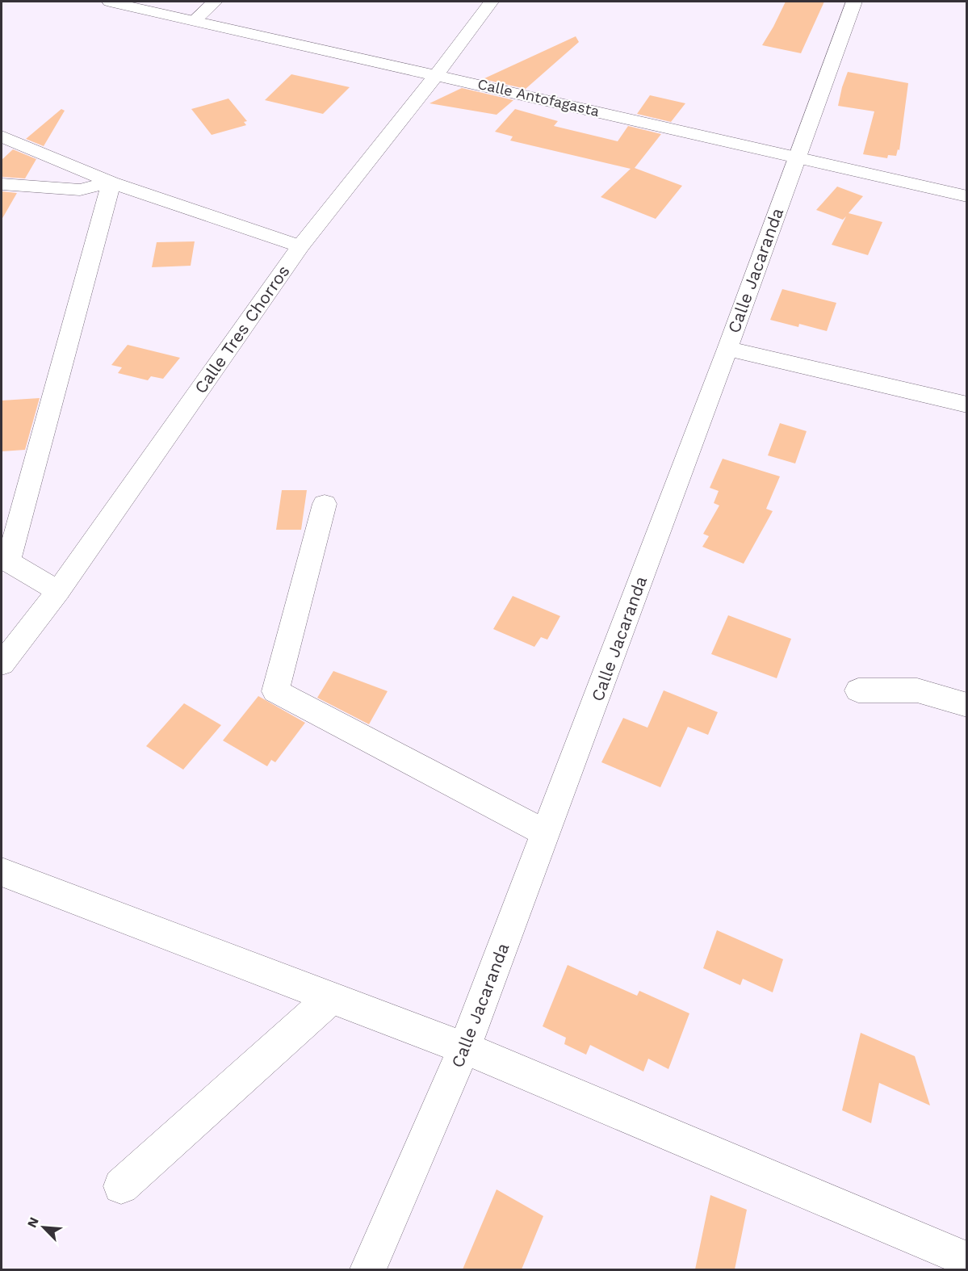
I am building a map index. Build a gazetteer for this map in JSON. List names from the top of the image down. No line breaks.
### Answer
{"streets":{"street":["Calle Antofagasta","Calle Jacaranda","Calle Tres Chorros"]},"crossings":[["Calle Antofagasta","Calle Jacaranda"],["Calle Antofagasta","Calle Tres Chorros"]],"north":"top left"}
